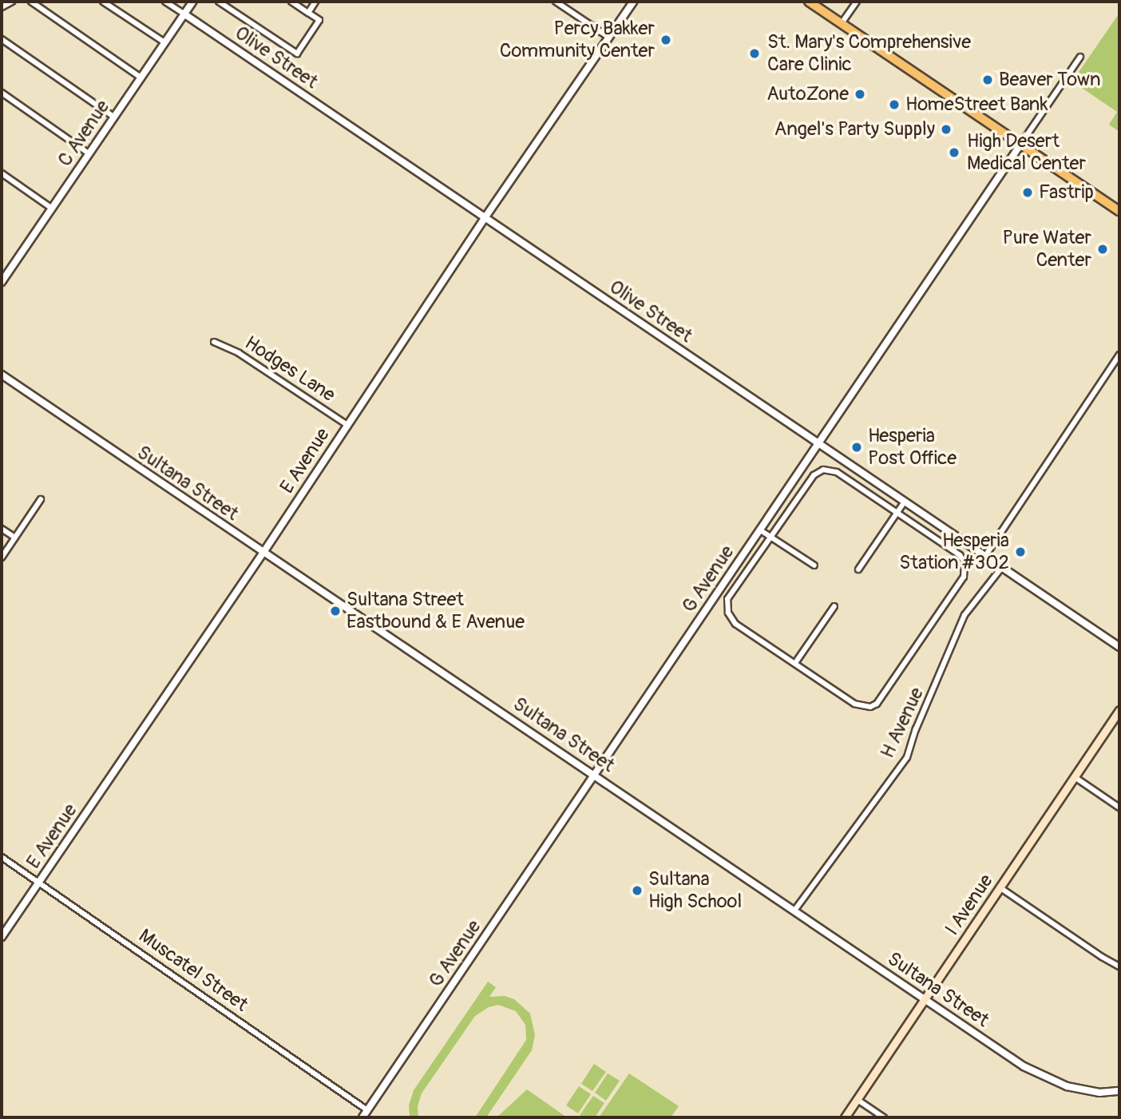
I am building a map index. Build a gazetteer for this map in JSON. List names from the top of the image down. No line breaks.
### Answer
{"streets":{"main road":["I Avenue"],"street":["Olive Street","C Avenue","Hodges Lane","E Avenue","Sultana Street","G Avenue","H Avenue","Muscatel Street"]},"crossings":[["Olive Street","C Avenue"],["Olive Street","E Avenue"],["Olive Street","G Avenue"],["Olive Street","H Avenue"],["Hodges Lane","E Avenue"],["E Avenue","Sultana Street"],["E Avenue","Muscatel Street"],["Sultana Street","G Avenue"],["Sultana Street","H Avenue"],["Sultana Street","I Avenue"],["G Avenue","Muscatel Street"]],"places":["Percy Bakker Community Center","St. Mary's Comprehensive Care Clinic","Beaver Town","AutoZone","HomeStreet Bank","Angel's Party Supply","High Desert Medical Center","Fastrip","Pure Water Center","Hesperia Post Office","Hesperia Station #302","Sultana Street Eastbound & E Avenue","Sultana High School"]}
